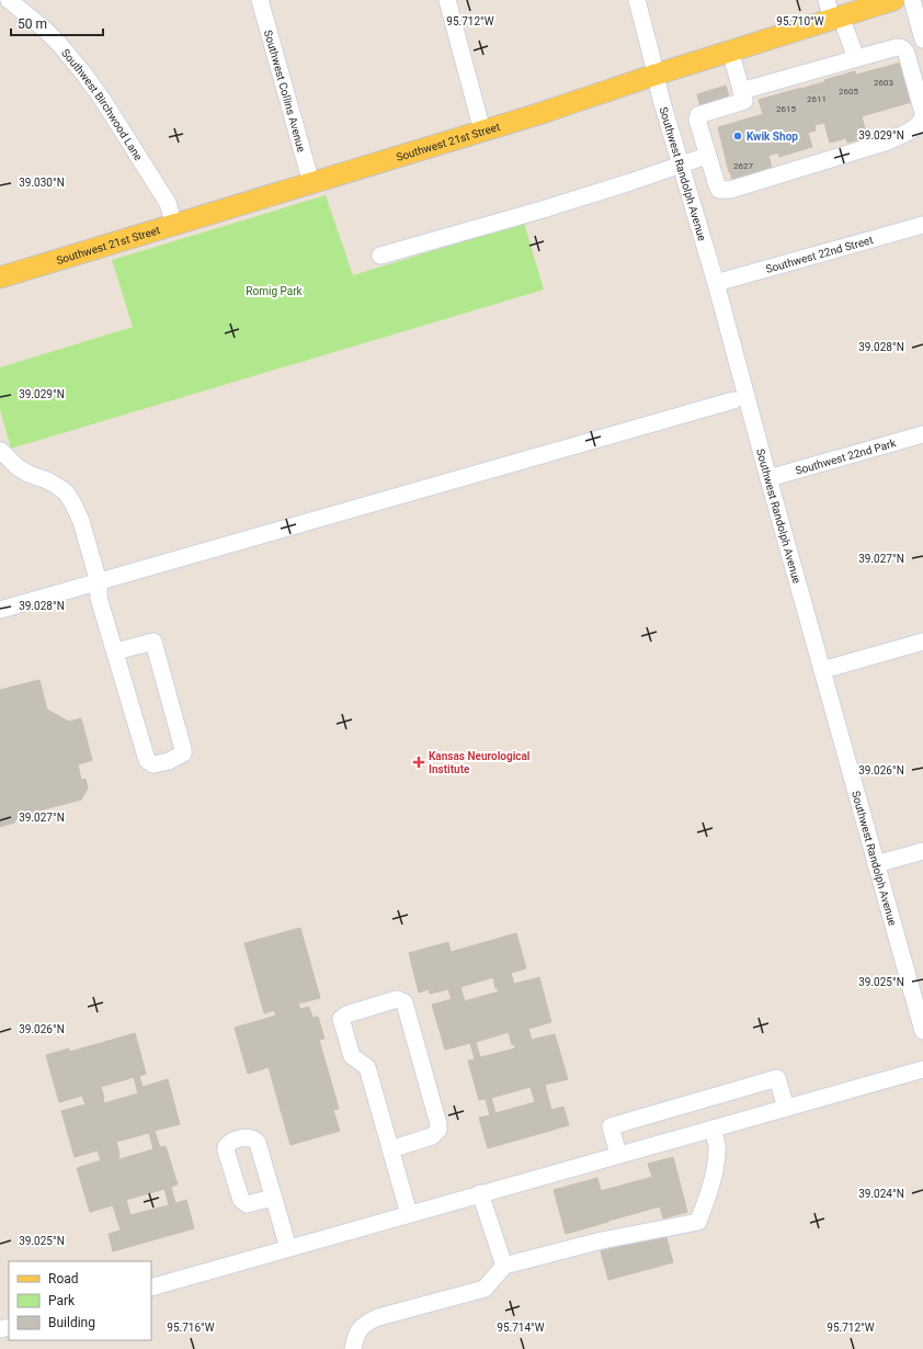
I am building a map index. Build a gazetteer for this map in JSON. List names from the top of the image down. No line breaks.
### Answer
{"streets":{"main road":["Southwest 21st Street"],"street":["Southwest Collins Avenue","Southwest Birchwood Lane","Southwest Randolph Avenue","Southwest 22nd Street","Southwest 22nd Park"]},"crossings":[["Southwest Collins Avenue","Southwest 21st Street"],["Southwest Birchwood Lane","Southwest 21st Street"],["Southwest 21st Street","Southwest Randolph Avenue"],["Southwest Randolph Avenue","Southwest 22nd Street"],["Southwest Randolph Avenue","Southwest 22nd Park"]],"parks":["Romig Park"],"places":{"other":["Kwik Shop"],"health":["Kansas Neurological Institute"]},"house_numbers":["2603","2605","2611","2615","2627"],"legend":["Road","Park","Building"],"scale_bar":"50 m","coordinates":["95.712°W","95.710°W","39.029°N","39.030°N","39.028°N","39.027°N","39.026°N","39.025°N","39.024°N","95.716°W","95.714°W"]}
